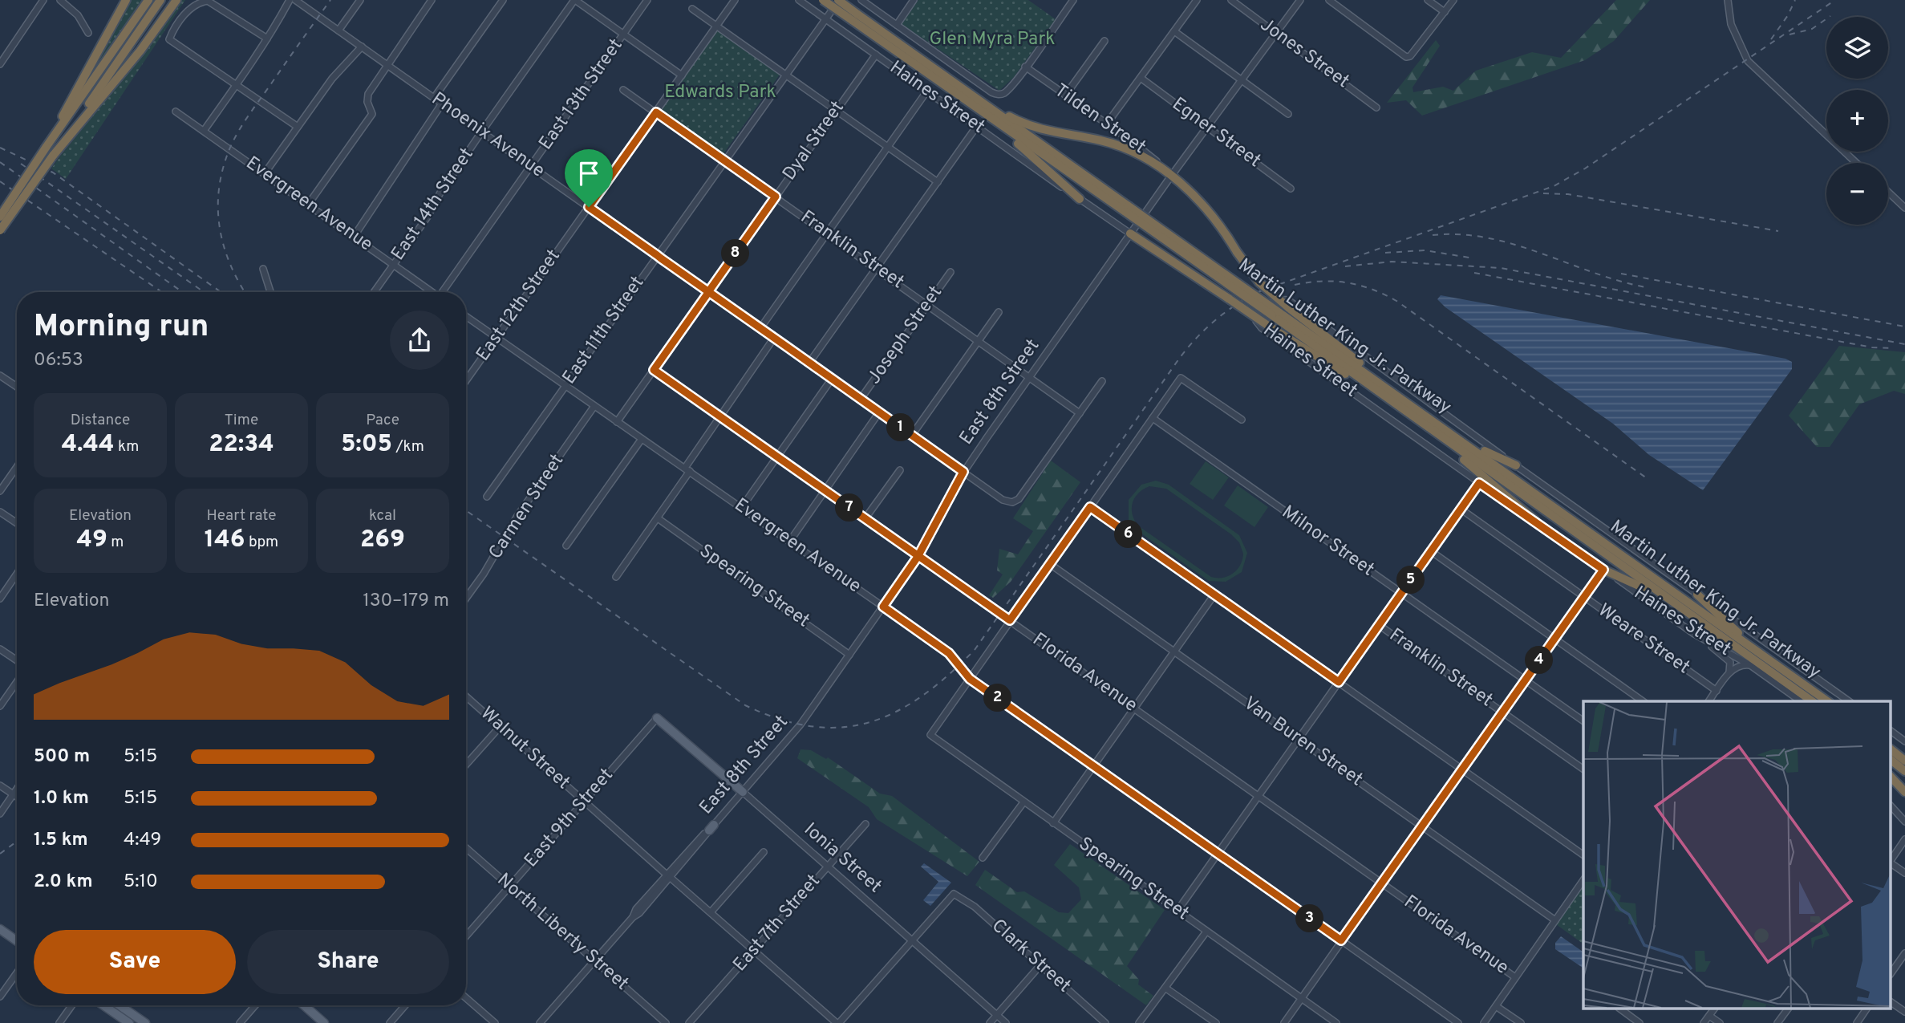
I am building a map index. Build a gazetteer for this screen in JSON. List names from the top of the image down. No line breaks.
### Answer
{"streets":{"highway":["Martin Luther King Jr. Parkway"],"main road":["Ionia Street"],"street":["Jones Street","East 13th Street","Haines Street","Tilden Street","Egner Street","Phoenix Avenue","Dyal Street","Evergreen Avenue","East 14th Street","Franklin Street","East 12th Street","East 11th Street","Joseph Street","East 8th Street","Carmen Street","Milnor Street","Spearing Street","Weare Street","Florida Avenue","Van Buren Street","Walnut Street","East 9th Street","East 7th Street","North Liberty Street","Clark Street"]},"crossings":[["Jones Street","East 8th Street"],["East 13th Street","Phoenix Avenue"],["Haines Street","Tilden Street"],["Haines Street","Dyal Street"],["Haines Street","East 11th Street"],["Haines Street","East 8th Street"],["Tilden Street","East 8th Street"],["Egner Street","East 8th Street"],["Phoenix Avenue","Dyal Street"],["Phoenix Avenue","East 14th Street"],["Phoenix Avenue","Franklin Street"],["Phoenix Avenue","East 12th Street"],["Phoenix Avenue","East 11th Street"],["Phoenix Avenue","Joseph Street"],["Phoenix Avenue","East 8th Street"],["Dyal Street","Evergreen Avenue"],["Dyal Street","Franklin Street"],["Dyal Street","Florida Avenue"],["Evergreen Avenue","East 14th Street"],["Evergreen Avenue","East 12th Street"],["Evergreen Avenue","East 11th Street"],["Evergreen Avenue","East 8th Street"],["Evergreen Avenue","Carmen Street"],["Evergreen Avenue","Spearing Street"],["Franklin Street","East 12th Street"],["Franklin Street","East 11th Street"],["Franklin Street","Joseph Street"],["Franklin Street","East 8th Street"],["East 11th Street","Martin Luther King Jr. Parkway"],["East 8th Street","Spearing Street"],["East 8th Street","Florida Avenue"],["East 8th Street","Walnut Street"],["East 8th Street","Ionia Street"],["East 8th Street","North Liberty Street"],["Walnut Street","East 9th Street"],["Walnut Street","East 7th Street"],["East 9th Street","Ionia Street"],["East 9th Street","North Liberty Street"],["Ionia Street","East 7th Street"],["Ionia Street","Clark Street"]],"parks":["Glen Myra Park","Edwards Park"],"page":{"map_buttons":["+","−"],"pins":["8","1","7","6","5","4","2","3"],"heading":["Morning run","06:53"],"stats":[["Distance","4.44 km"],["Time","22:34"],["Pace","5:05 /km"],["Elevation","49 m"],["Heart rate","146 bpm"],["kcal","269"]],"chart":["Elevation","130–179 m"],"list":[{"name":"500 m","note":"5:15"},{"name":"1.0 km","note":"5:15"},{"name":"1.5 km","note":"4:49"},{"name":"2.0 km","note":"5:10"}],"buttons":["Save","Share"]}}
